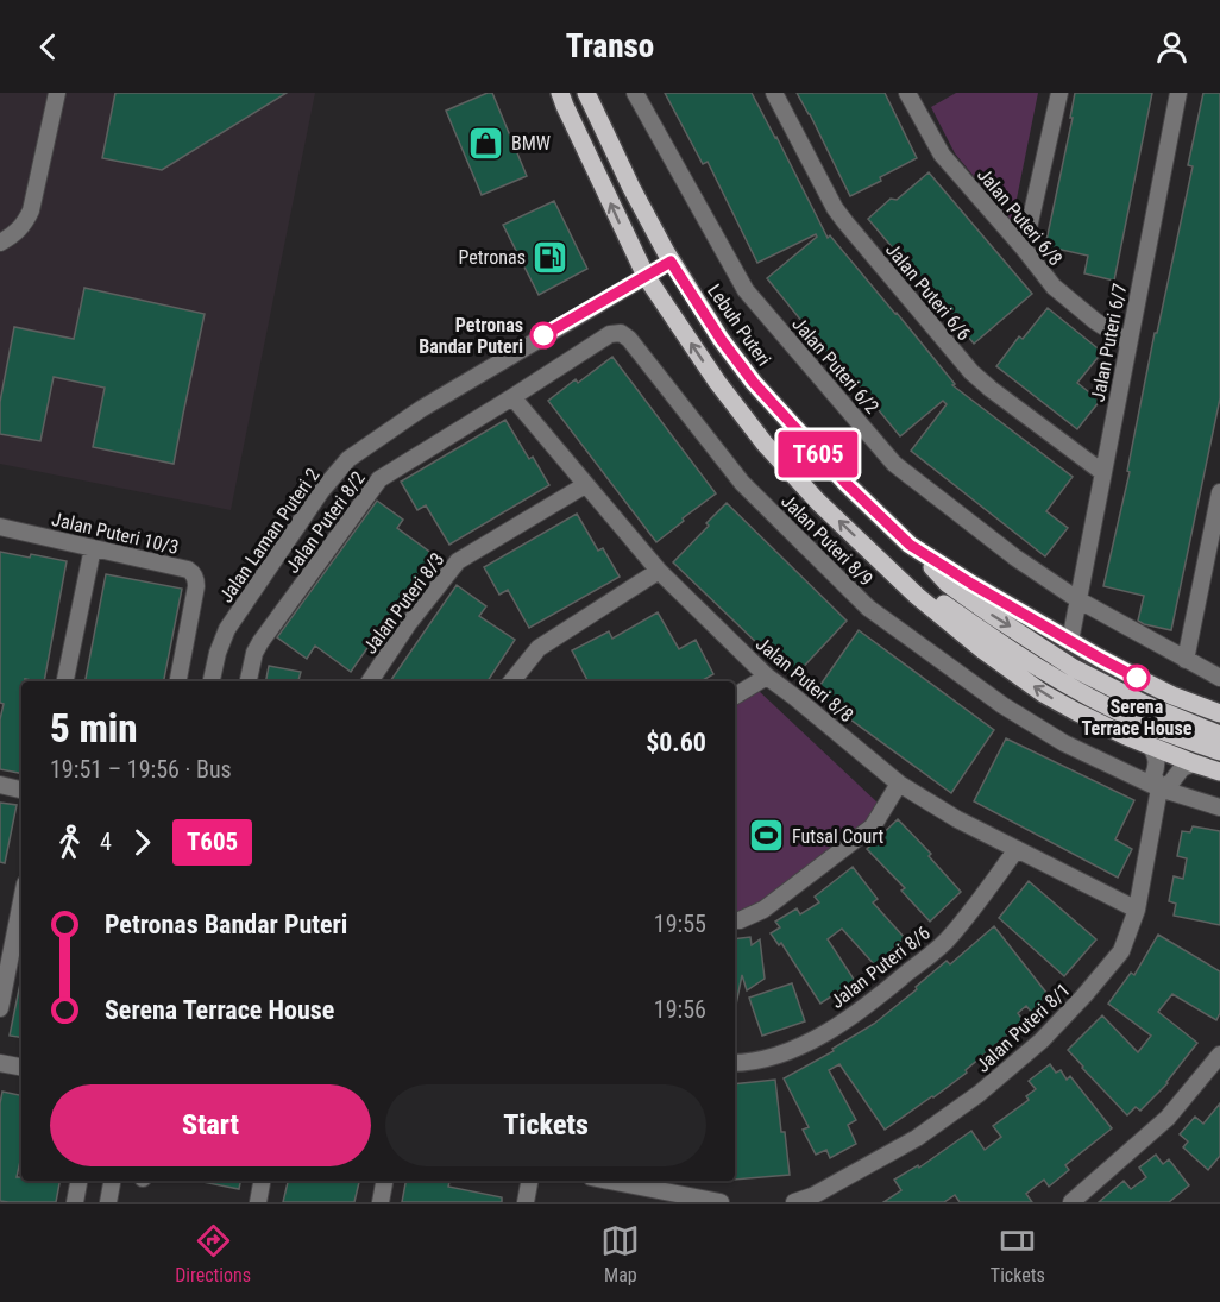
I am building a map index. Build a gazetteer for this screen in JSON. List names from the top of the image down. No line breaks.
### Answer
{"streets":{"main road":["Lebuh Puteri"],"street":["Jalan Puteri 6/8","Jalan Puteri 6/6","Jalan Puteri 6/7","Jalan Puteri 6/2","Jalan Puteri 8/2","Jalan Puteri 10/3","Jalan Laman Puteri 2","Jalan Puteri 8/9","Jalan Puteri 8/3","Jalan Puteri 8/8","Jalan Puteri 8/6","Jalan Puteri 8/1"]},"crossings":[["Jalan Puteri 6/8","Jalan Puteri 6/7"],["Jalan Puteri 6/6","Jalan Puteri 6/7"],["Lebuh Puteri","Jalan Puteri 6/7"],["Lebuh Puteri","Jalan Laman Puteri 2"],["Jalan Puteri 6/7","Jalan Puteri 6/2"],["Jalan Puteri 8/2","Jalan Puteri 8/9"],["Jalan Puteri 8/2","Jalan Puteri 8/8"],["Jalan Puteri 8/9","Jalan Puteri 8/8"],["Jalan Puteri 8/9","Jalan Puteri 8/1"],["Jalan Puteri 8/3","Jalan Puteri 8/8"],["Jalan Puteri 8/8","Jalan Puteri 8/6"],["Jalan Puteri 8/8","Jalan Puteri 8/1"]],"places":{"shop":["BMW"],"fuel station":["Petronas"],"other":["Petronas Bandar Puteri","Serena Terrace House"],"sports":["Futsal Court"]},"lines":["bus line T605"],"page":{"header":"Transo","on_map":"T605","heading":["5 min","19:51 – 19:56 · Bus","$0.60"],"legs":["4","T605"],"list":[{"name":"Petronas Bandar Puteri","value":"19:55"},{"name":"Serena Terrace House","value":"19:56"}],"buttons":["Start","Tickets"],"tabs":["Directions","Map","Tickets"]}}
